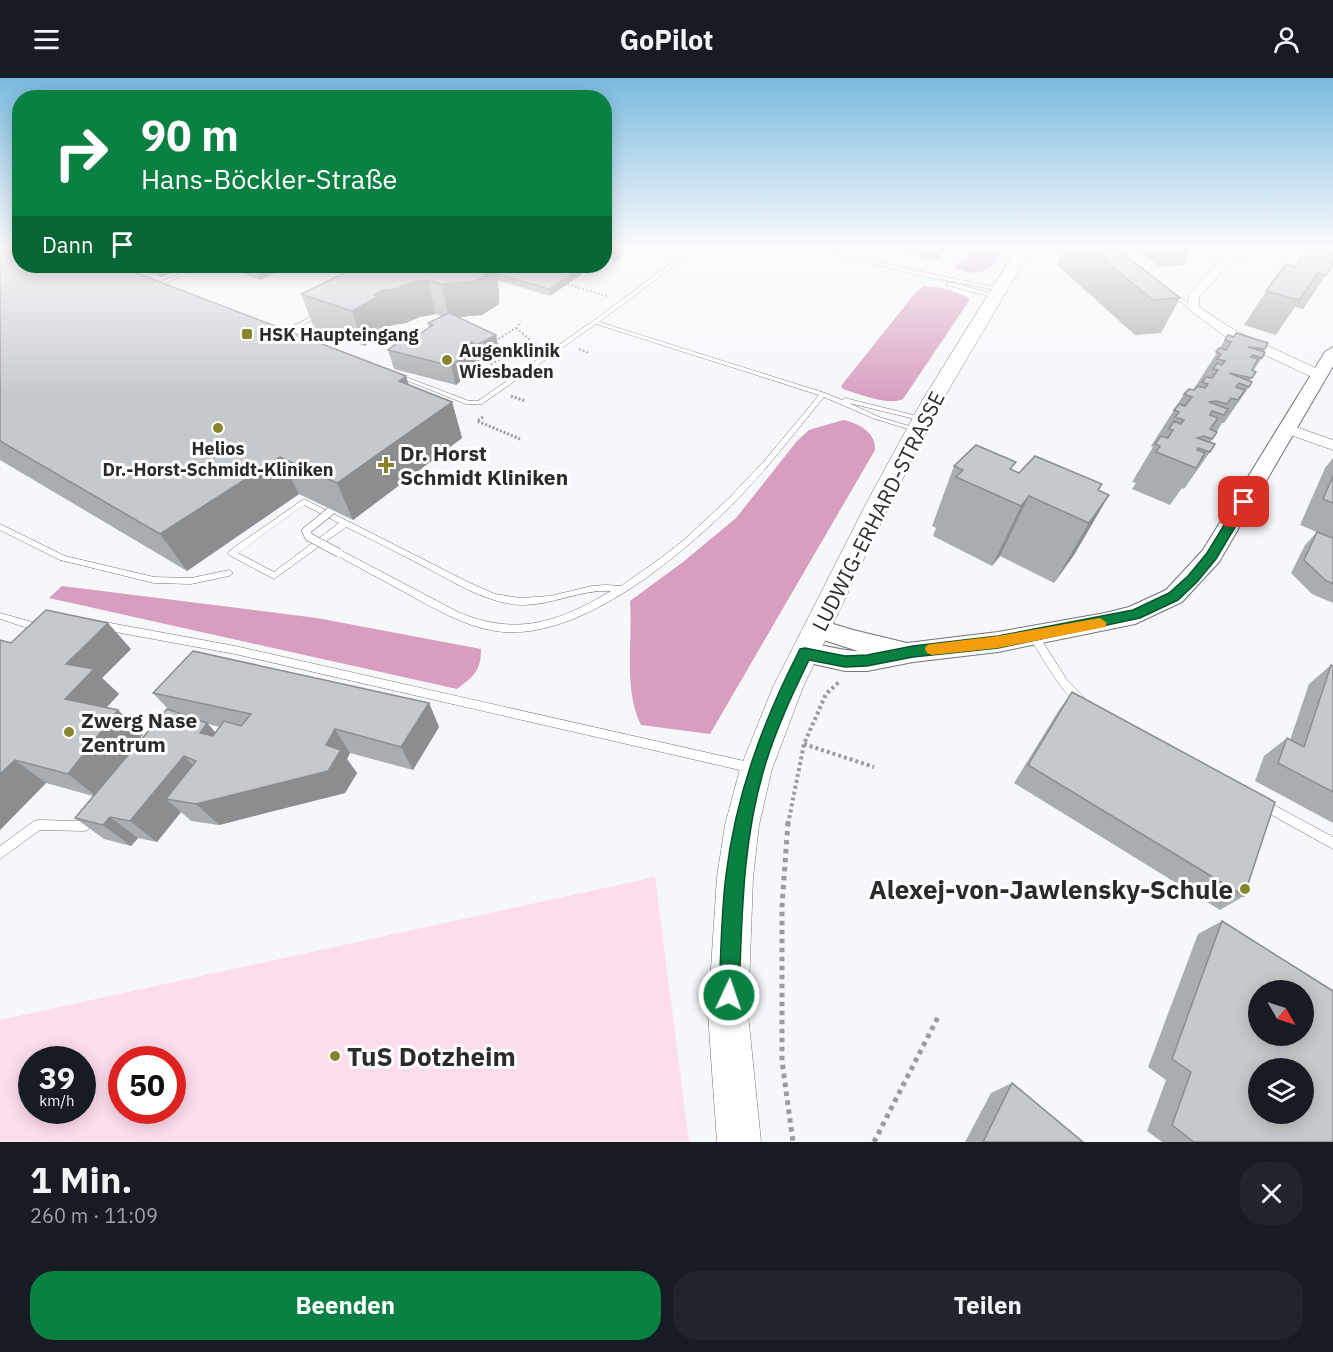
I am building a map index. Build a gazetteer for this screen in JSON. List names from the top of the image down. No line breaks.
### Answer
{"streets":{"main road":["LUDWIG-ERHARD-STRASSE"]},"places":{"transit":["HSK Haupteingang"],"other":["Augenklinik Wiesbaden","Helios Dr.-Horst-Schmidt-Kliniken","Zwerg Nase Zentrum","Alexej-von-Jawlensky-Schule","TuS Dotzheim"],"health":["Dr. Horst Schmidt Kliniken"]},"north":"bottom right","page":{"header":"GoPilot","turn":["90 m","Hans-Böckler-Straße"],"then":"Dann","speed":"39 km/h","limit":"50","heading":["1 Min.","260 m · 11:09"],"buttons":["Beenden","Teilen"]}}
